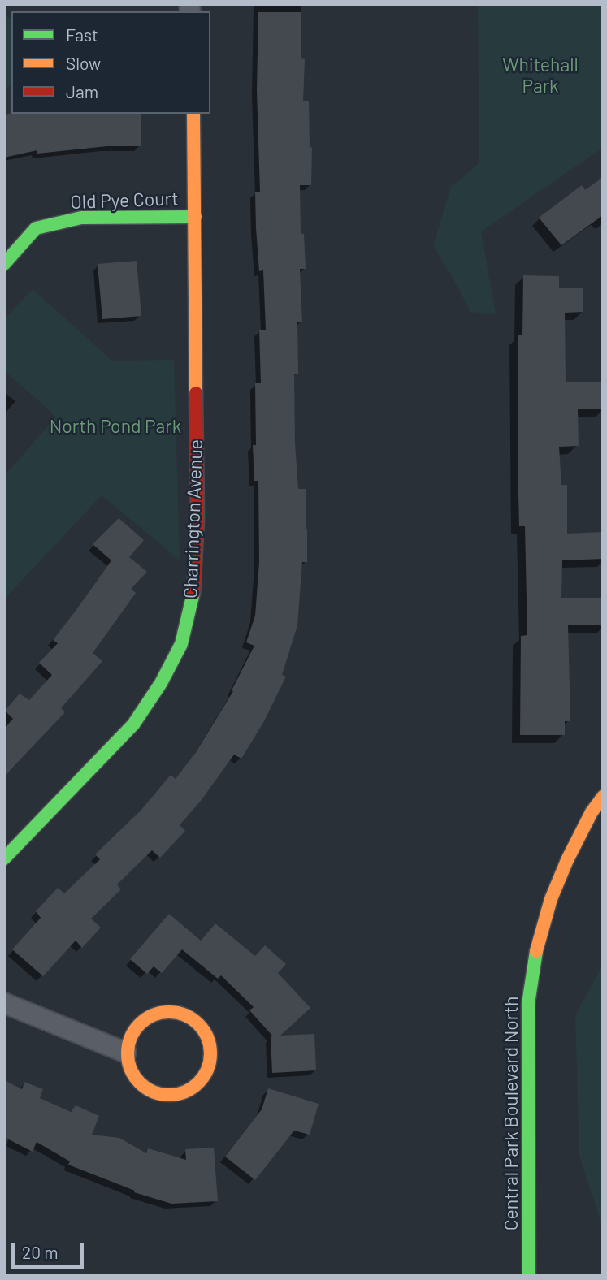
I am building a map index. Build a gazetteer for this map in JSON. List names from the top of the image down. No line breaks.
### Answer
{"streets":{"street":["Old Pye Court","Charrington Avenue","Central Park Boulevard North"]},"crossings":[["Old Pye Court","Charrington Avenue"]],"parks":["Whitehall Park","North Pond Park"],"legend":["Fast","Slow","Jam"],"scale_bar":"20 m"}
